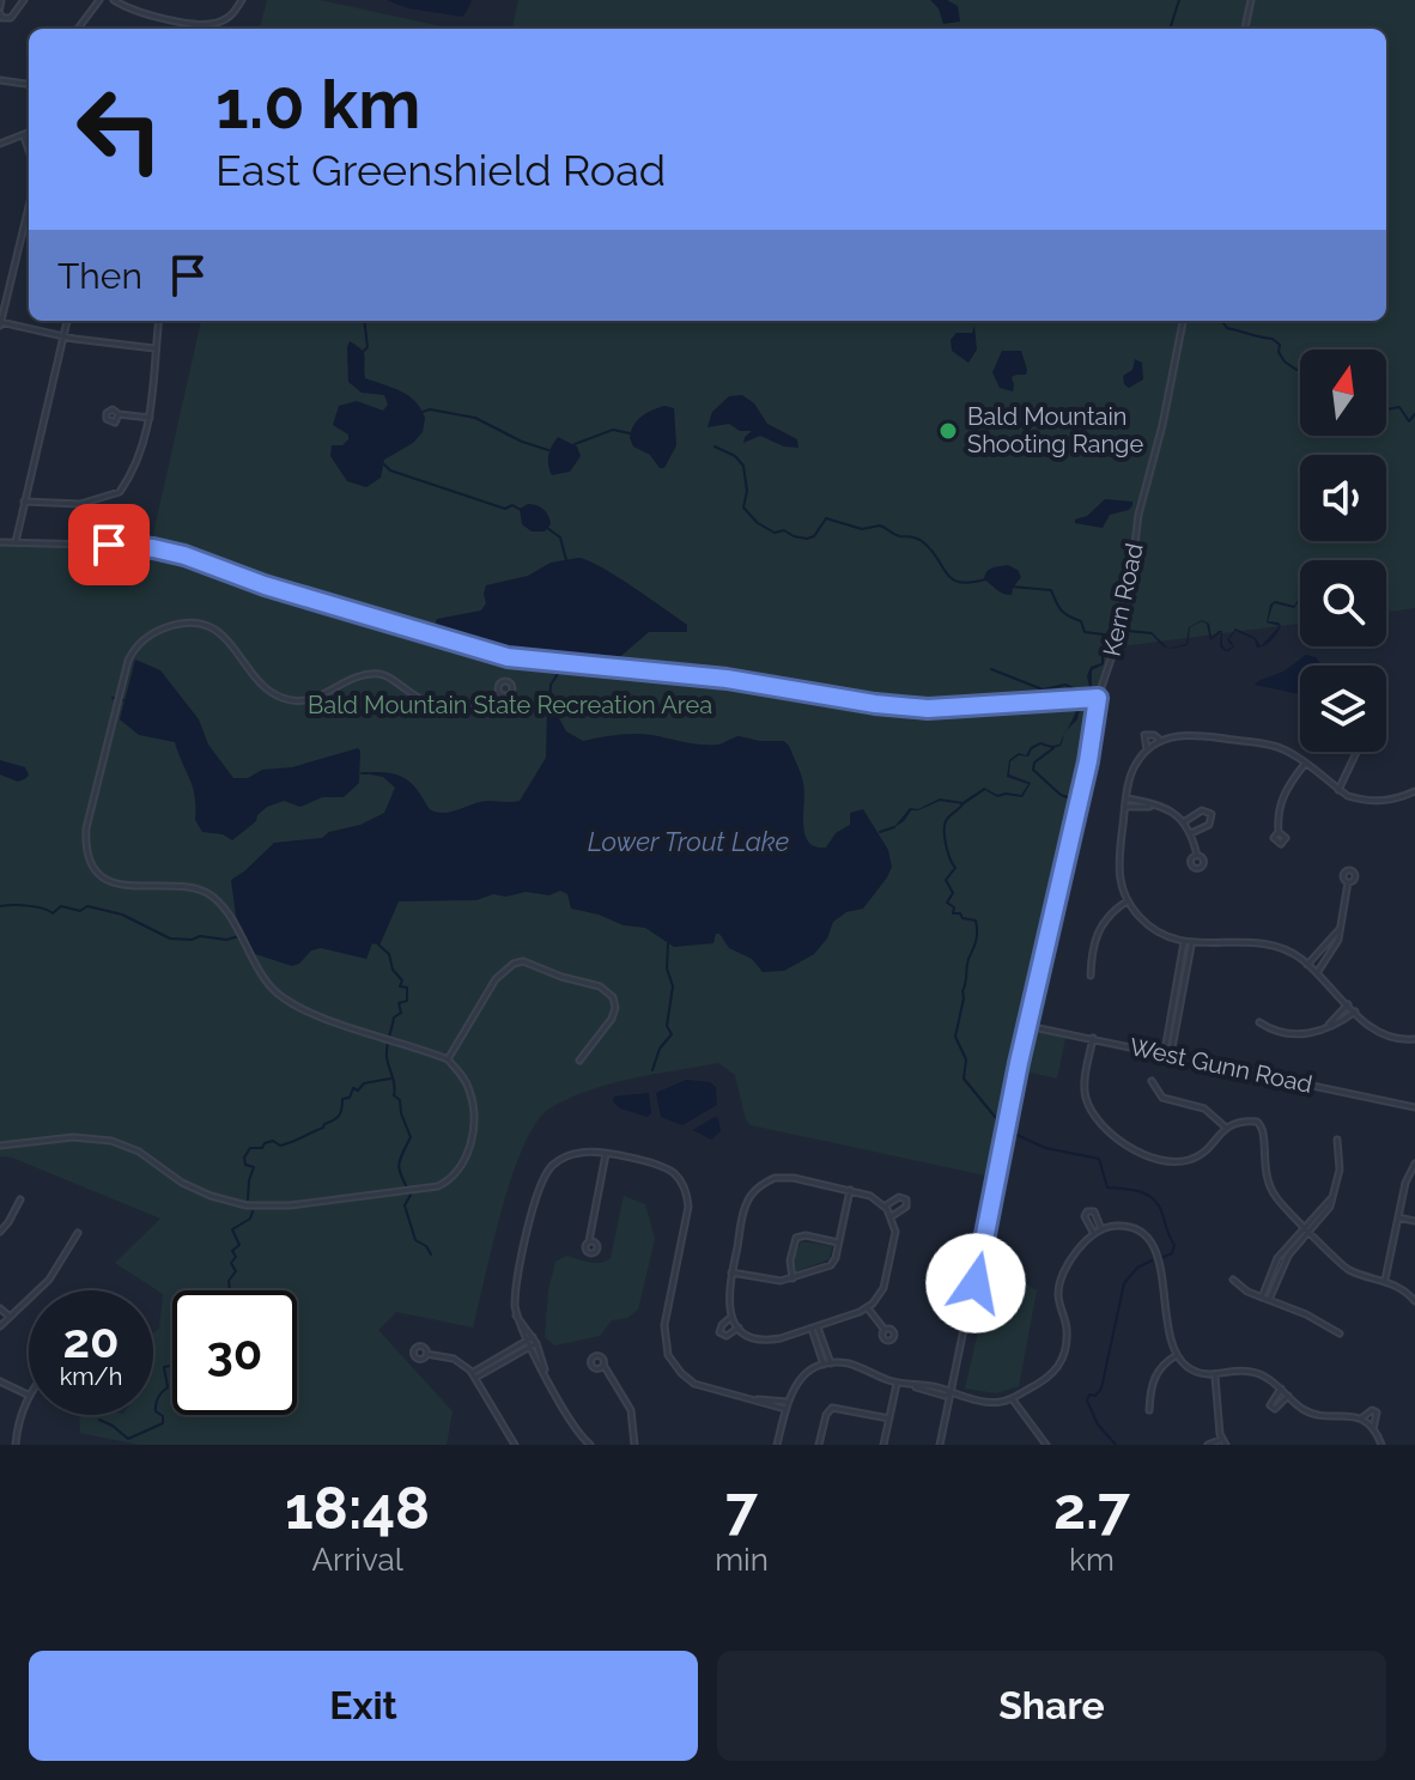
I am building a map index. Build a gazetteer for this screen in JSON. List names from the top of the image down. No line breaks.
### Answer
{"streets":{"street":["Kern Road","West Gunn Road"]},"crossings":[["Kern Road","West Gunn Road"]],"water":["Lower Trout Lake"],"parks":["Bald Mountain State Recreation Area"],"places":["Bald Mountain Shooting Range"],"north":"top","page":{"turn":["1.0 km","East Greenshield Road"],"then":"Then","speed":"20 km/h","limit":"30","eta":["18:48","Arrival","7","min","2.7","km"],"buttons":["Exit","Share"]}}
